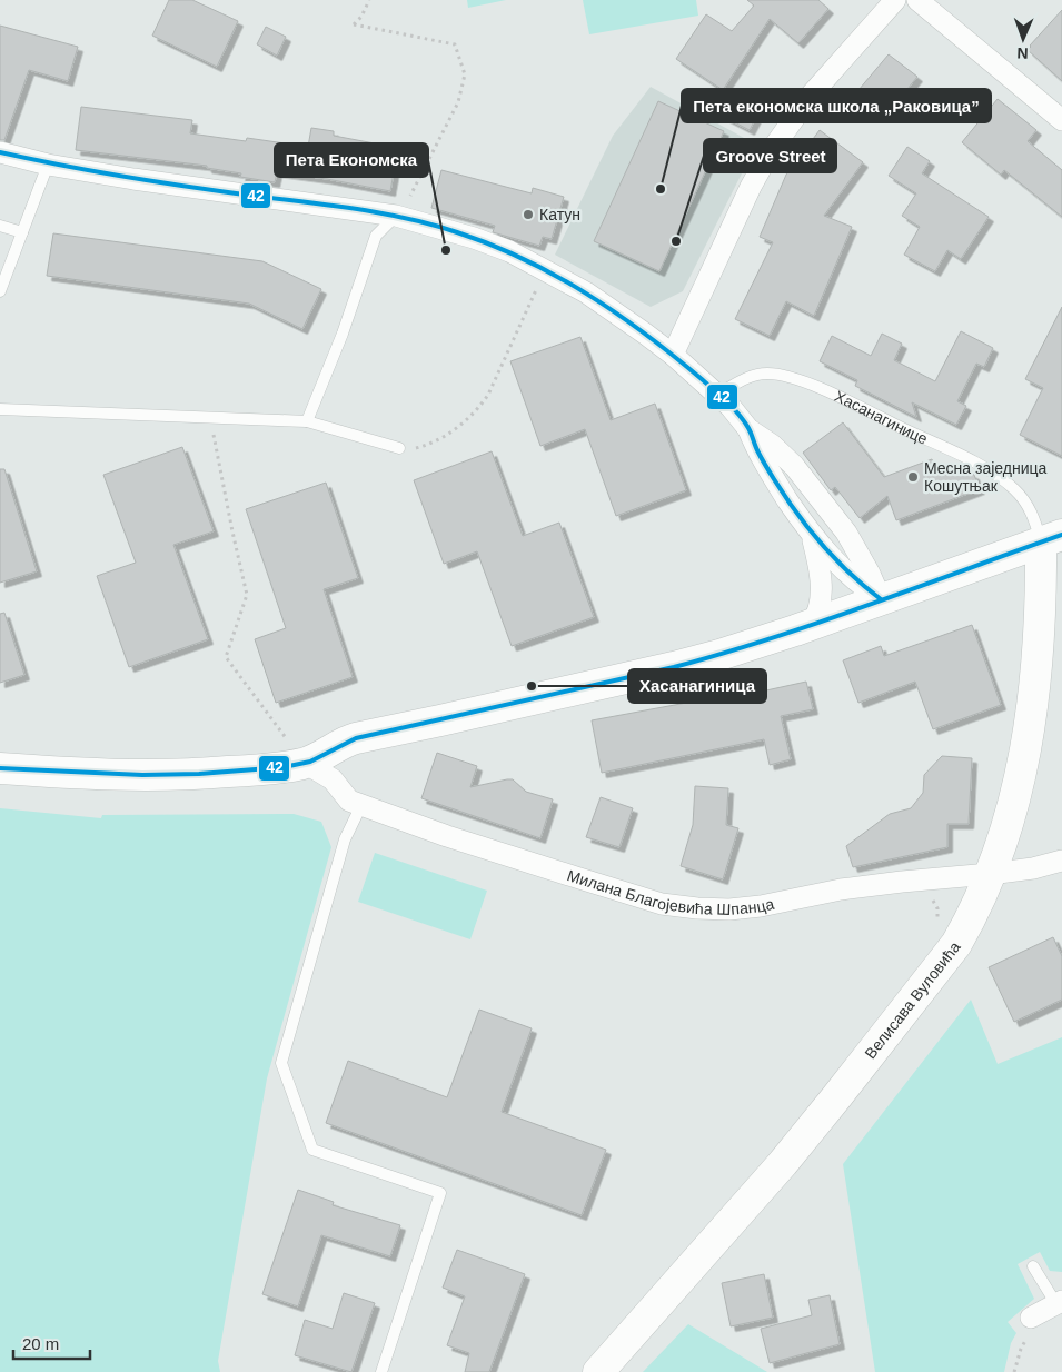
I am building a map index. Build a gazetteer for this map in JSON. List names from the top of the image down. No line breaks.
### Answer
{"streets":{"main road":["Велисава Вуловића"],"street":["Милана Благојевића Шпанца"],"lane":["Хасанагинице"]},"crossings":[["Хасанагинице","Велисава Вуловића"],["Милана Благојевића Шпанца","Велисава Вуловића"]],"places":["Пета економска школа „Раковица”","Катун","Groove Street","Пета Економска","Месна заједница Кошутњак","Хасанагиница"],"lines":["transit line 42"],"scale_bar":"20 m","north":"bottom"}
